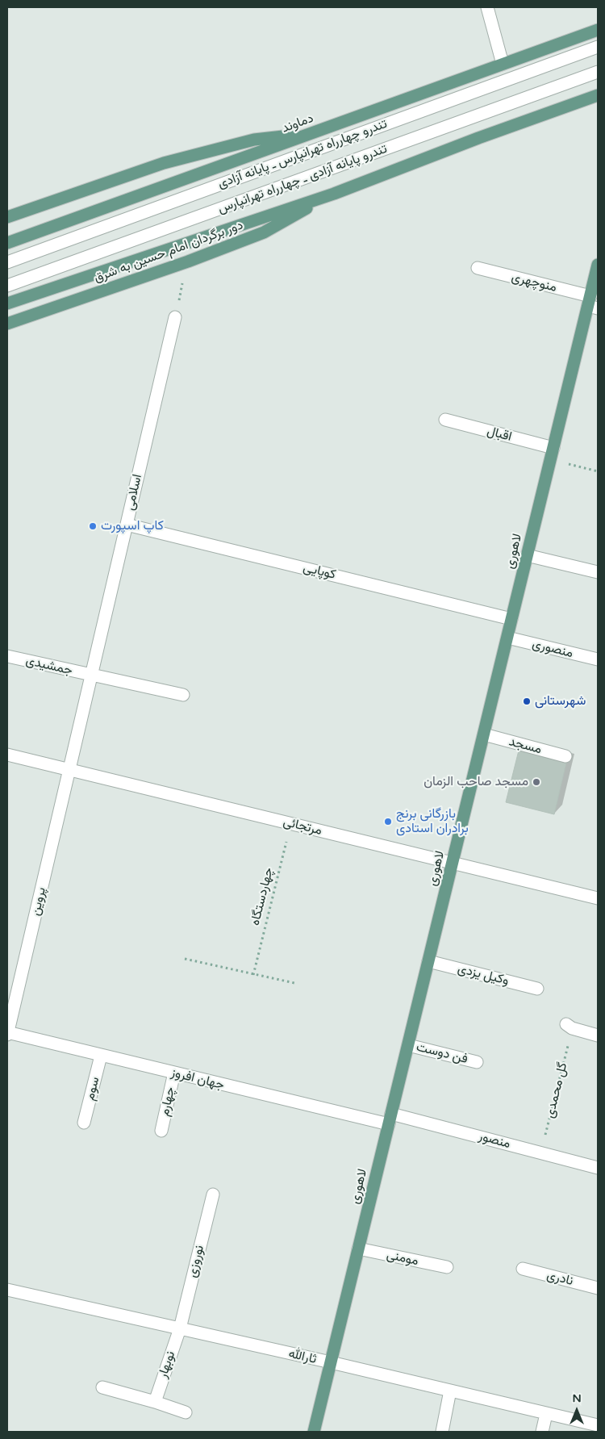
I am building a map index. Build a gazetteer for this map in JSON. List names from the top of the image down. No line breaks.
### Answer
{"streets":{"main road":["دماوند","دور برگردان امام حسین به شرق","لاهوری"],"street":["تندرو چهارراه تهرانپارس ـ پایانه آزادی","تندرو پایانه آزادی ـ چهارراه تهرانپارس","منوچهری","اقبال","اسلامی","کوپایی","منصوری","جمشیدی","مسجد","مرتجائی","پروین","وکیل یزدی","فن دوست","جهان افروز","سوم","چهارم","منصور","مومنی","نوروزی","نادری","ثارالله","نوبهار"],"path":["چهاردستگاه","گل محمدی"]},"crossings":[["منوچهری","لاهوری"],["اقبال","لاهوری"],["اسلامی","کوپایی"],["اسلامی","جمشیدی"],["اسلامی","مرتجائی"],["اسلامی","پروین"],["لاهوری","کوپایی"],["لاهوری","منصوری"],["لاهوری","مسجد"],["لاهوری","مرتجائی"],["لاهوری","وکیل یزدی"],["لاهوری","فن دوست"],["لاهوری","جهان افروز"],["لاهوری","منصور"],["لاهوری","مومنی"],["لاهوری","ثارالله"],["مرتجائی","چهاردستگاه"],["مرتجائی","پروین"],["پروین","جهان افروز"],["جهان افروز","سوم"],["جهان افروز","چهارم"],["جهان افروز","منصور"],["گل محمدی","منصور"],["نوروزی","ثارالله"],["نوروزی","نوبهار"],["ثارالله","نوبهار"]],"places":["کاپ اسپورت","شهرستانی","مسجد صاحب الزمان","بازرگانی برنج برادران استادی"],"north":"top"}
